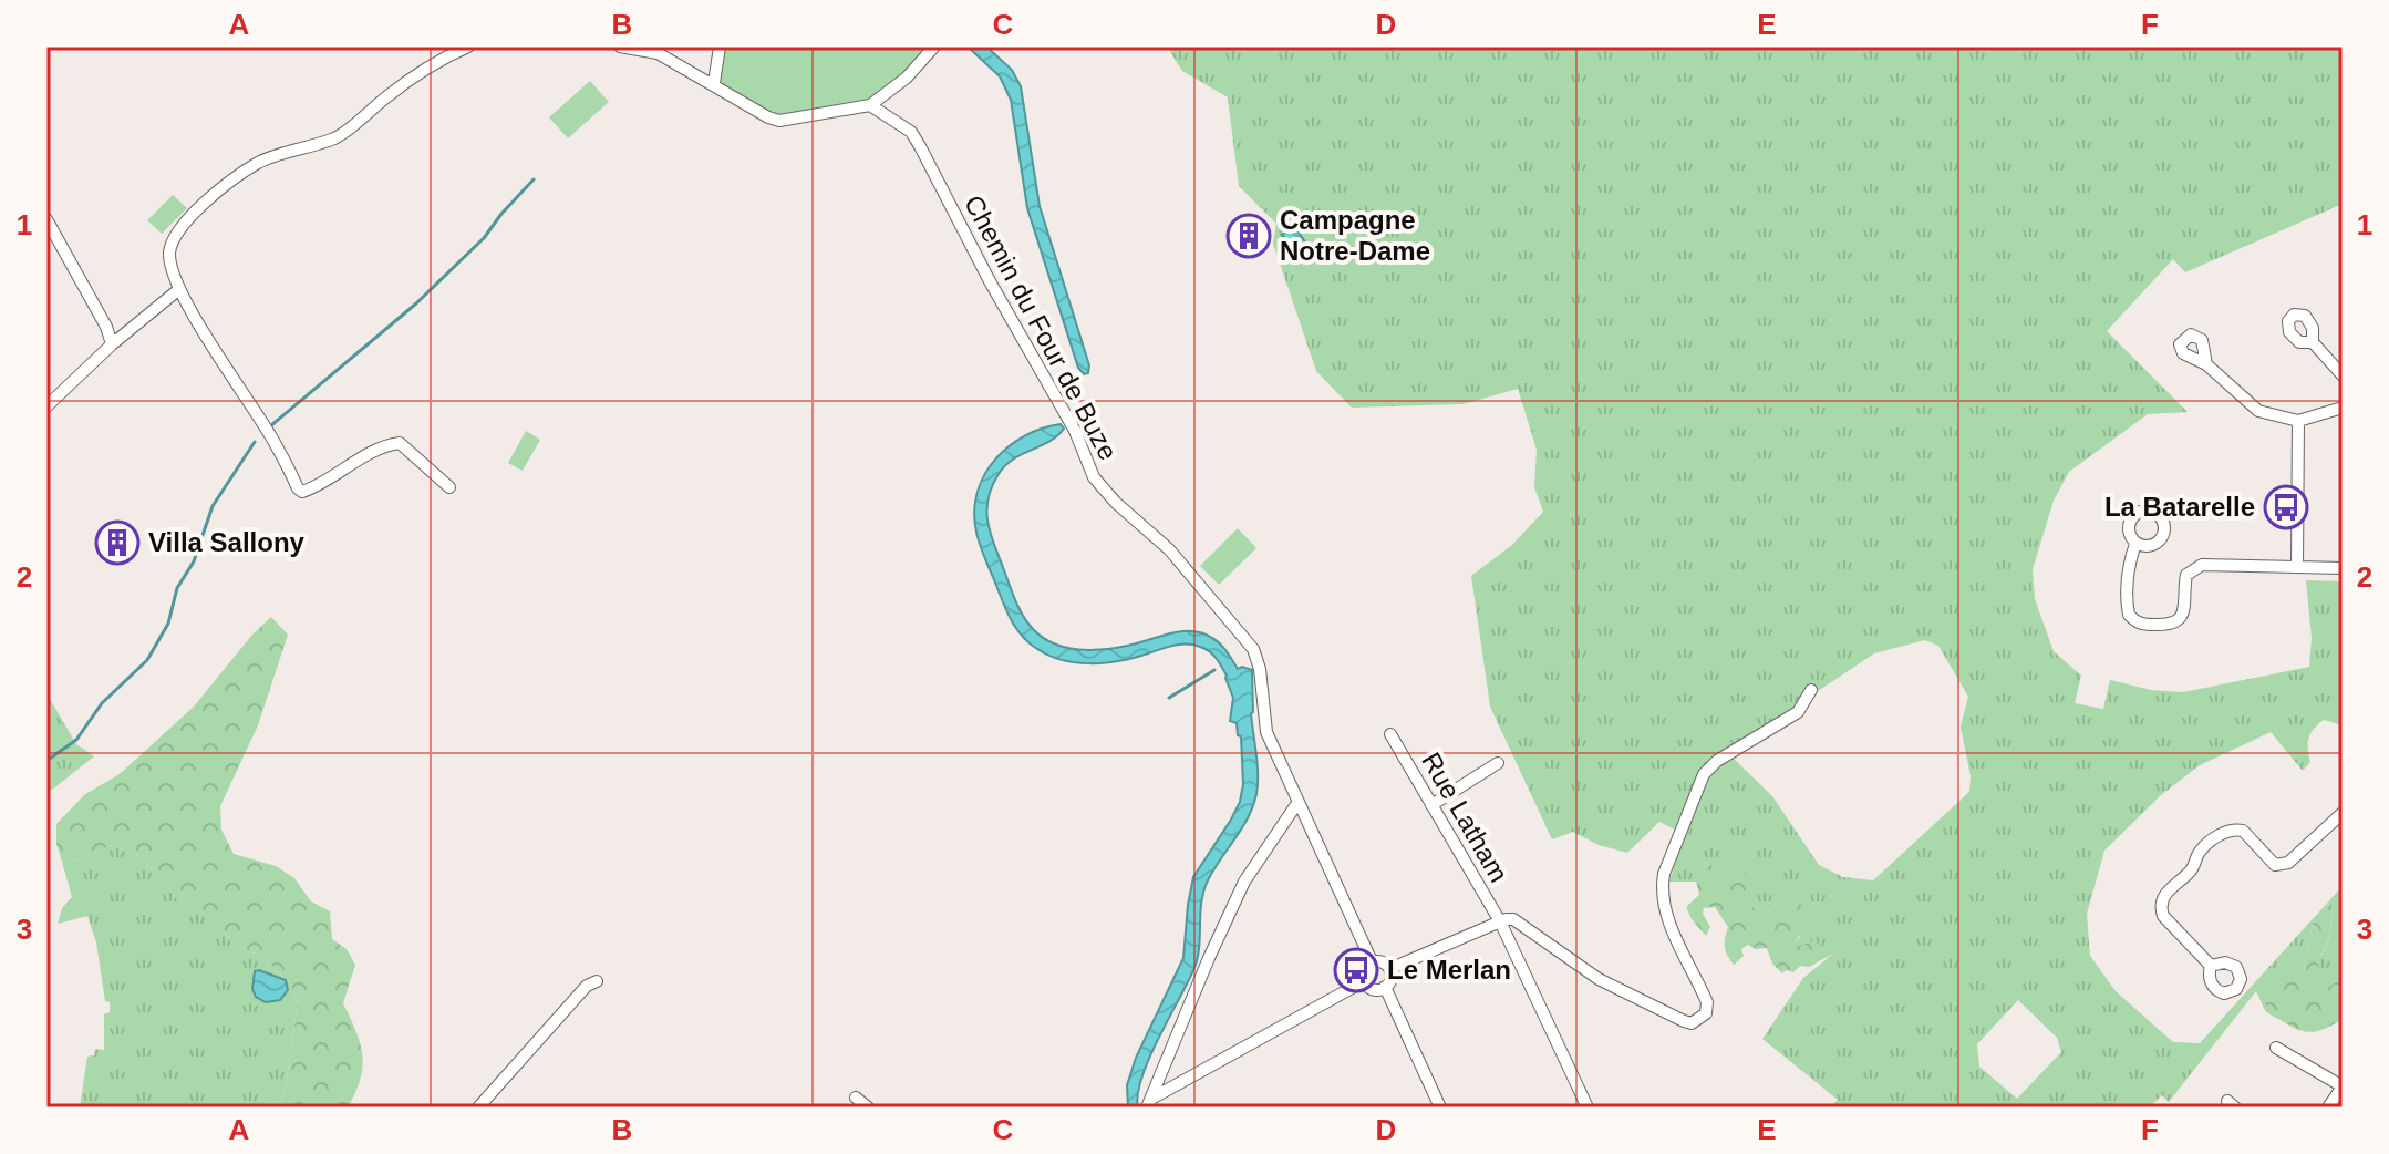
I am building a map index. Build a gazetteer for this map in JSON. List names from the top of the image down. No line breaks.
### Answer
{"streets":{"street":["Chemin du Four de Buze","Rue Latham"]},"places":{"building":["Campagne Notre-Dame","Villa Sallony"],"bus stop":["La Batarelle","Le Merlan"]},"grid":{"columns":["A","B","C","D","E","F"],"rows":["1","2","3"]}}
